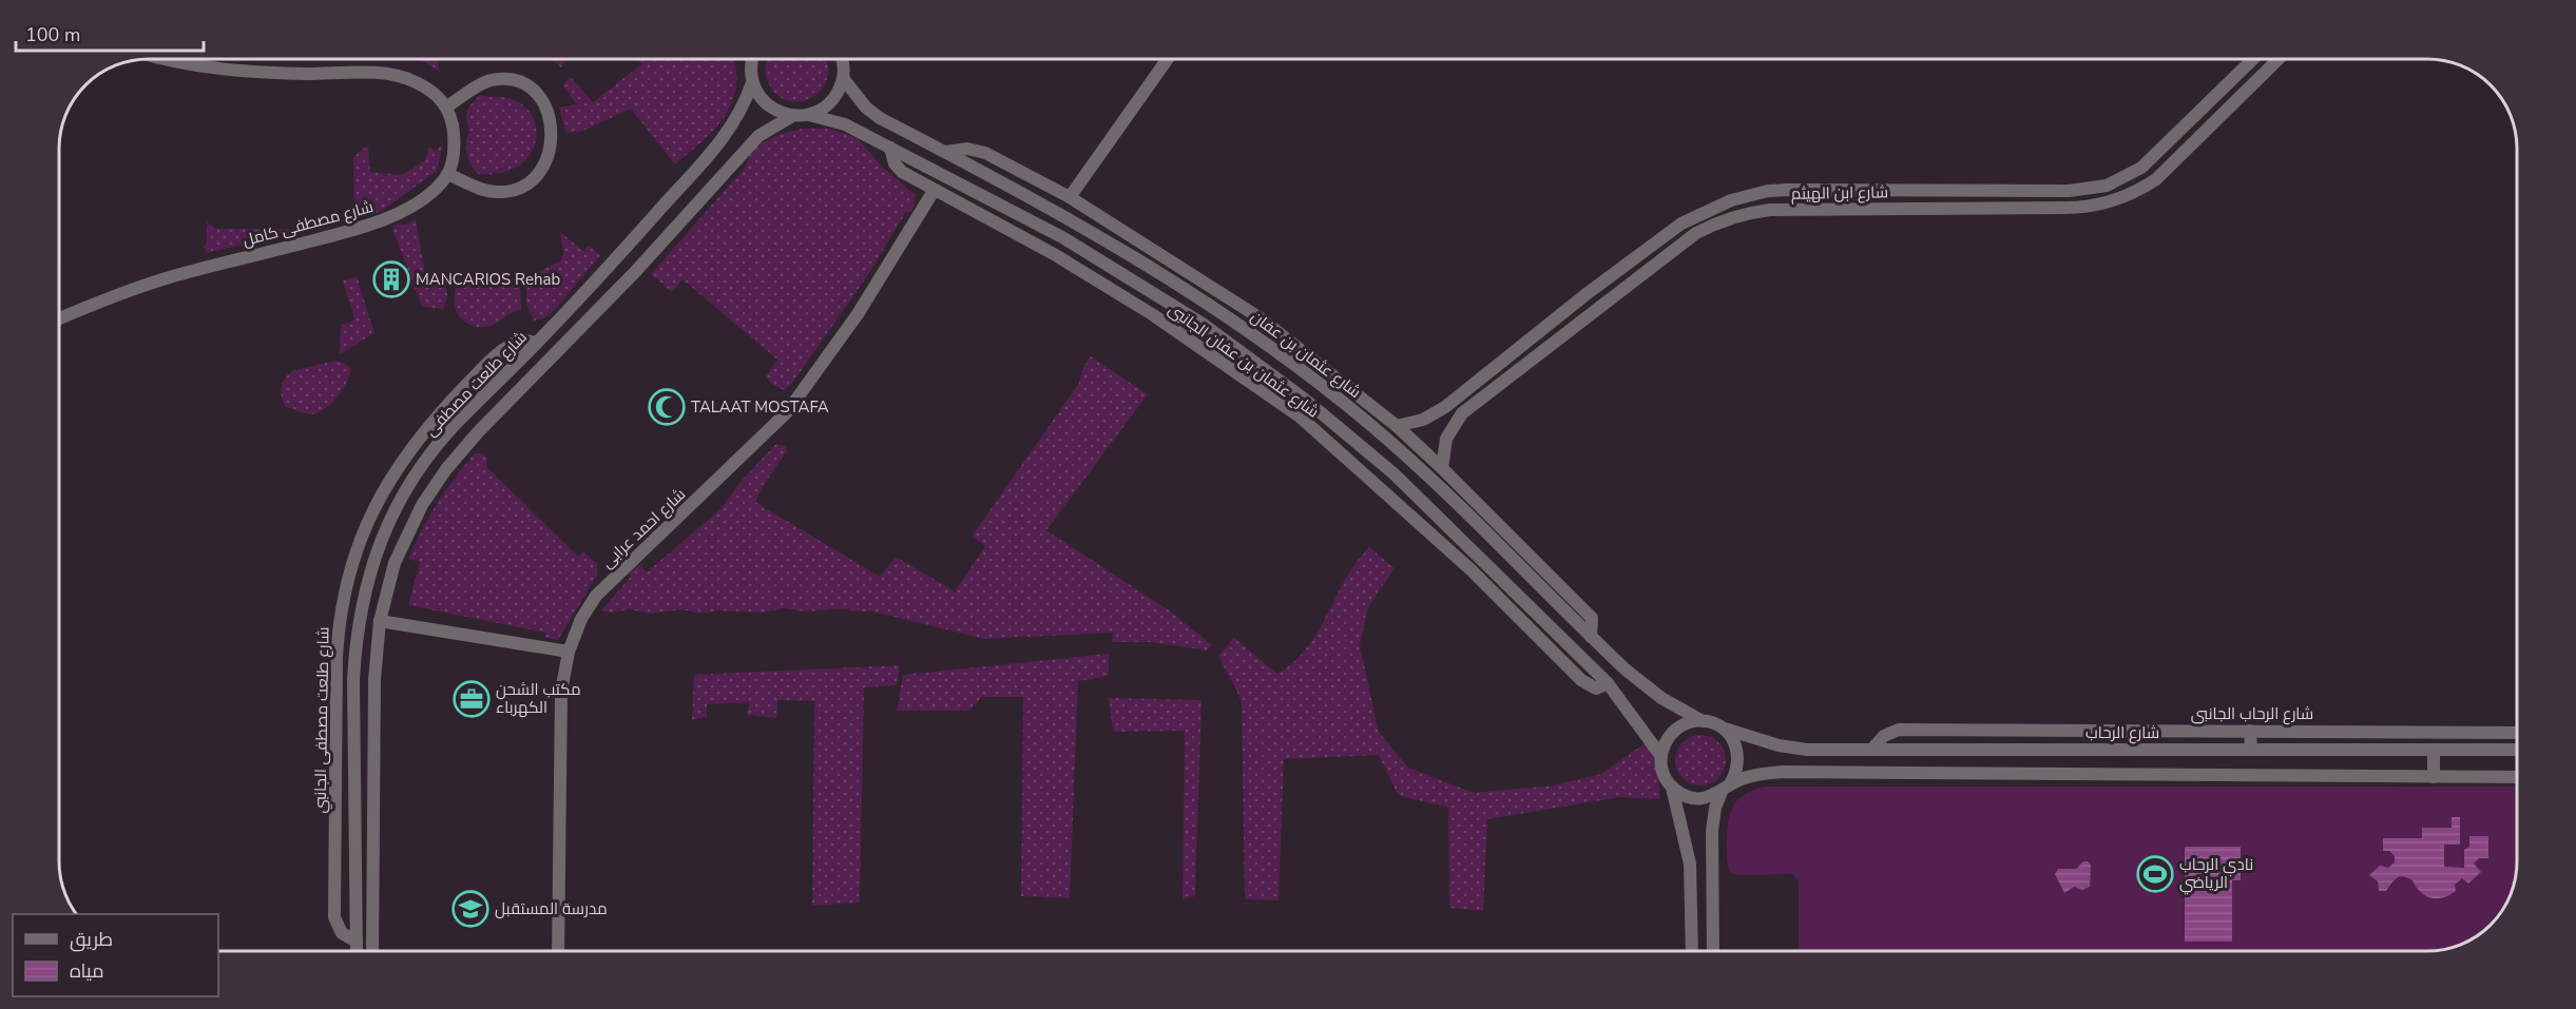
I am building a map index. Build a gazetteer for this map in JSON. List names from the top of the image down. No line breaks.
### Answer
{"streets":{"street":["شارع ابن الهيثم","شارع مصطفى كامل","شارع عثمان بن عفان","شارع عثمان بن عفان الجانبى","شارع طلعت مصطفى","شارع احمد عرابى","شارع الرحاب الجانبى","شارع طلعت مصطفى الجانبي","شارع الرحاب"]},"crossings":[["شارع عثمان بن عفان","شارع الرحاب"],["شارع عثمان بن عفان الجانبى","شارع احمد عرابى"],["شارع طلعت مصطفى","شارع طلعت مصطفى الجانبي"],["شارع الرحاب الجانبى","شارع الرحاب"]],"places":{"building":["MANCARIOS Rehab"],"mosque":["TALAAT MOSTAFA"],"office":["مكتب الشحن الكهرباء"],"sports":["نادي الرحاب الرياضي"],"school or university":["مدرسة المستقبل"]},"legend":["طريق","مياه"],"scale_bar":"100 m"}
